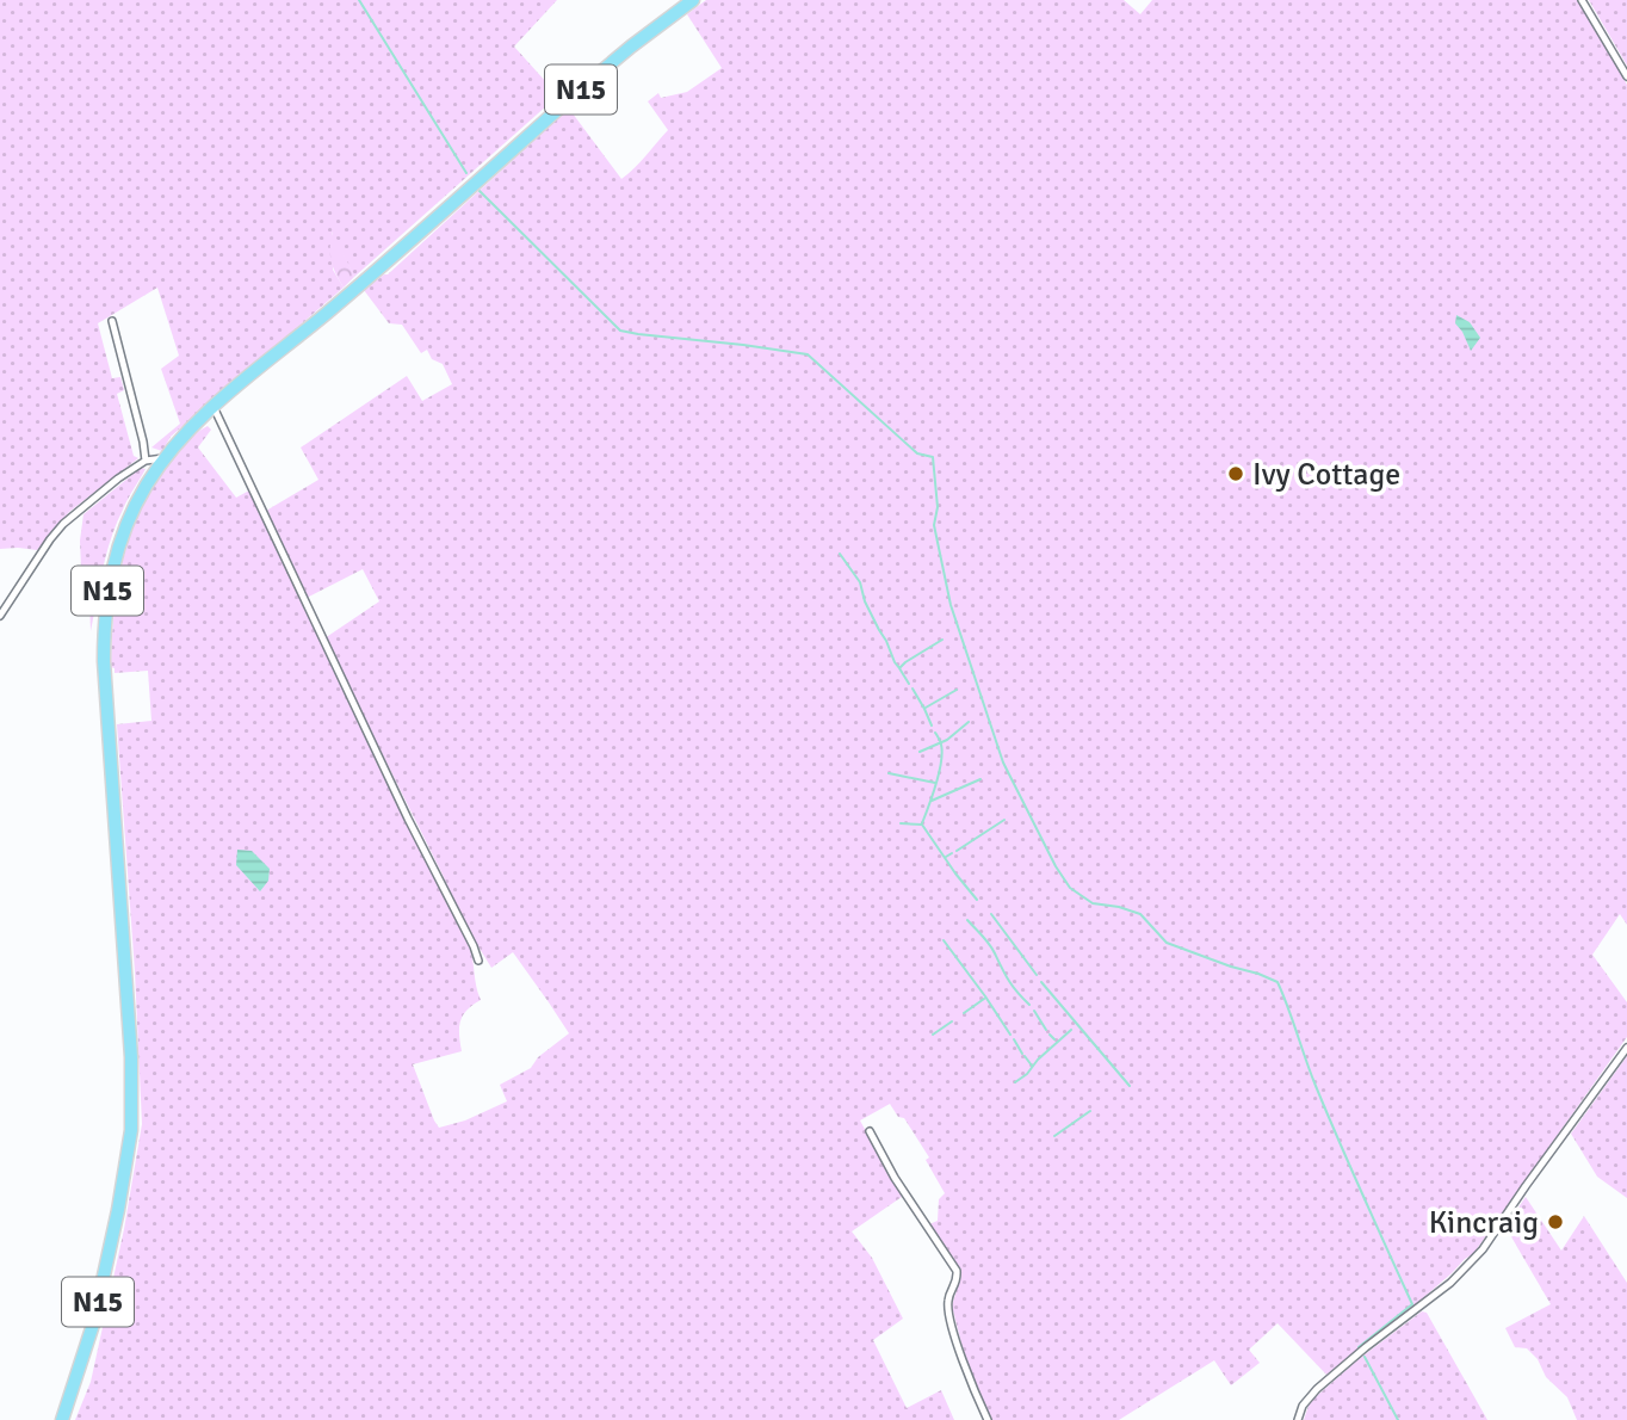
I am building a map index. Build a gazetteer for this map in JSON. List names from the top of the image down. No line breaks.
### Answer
{"streets":{"highway":["N15"]},"places":["Ivy Cottage","Kincraig"]}
